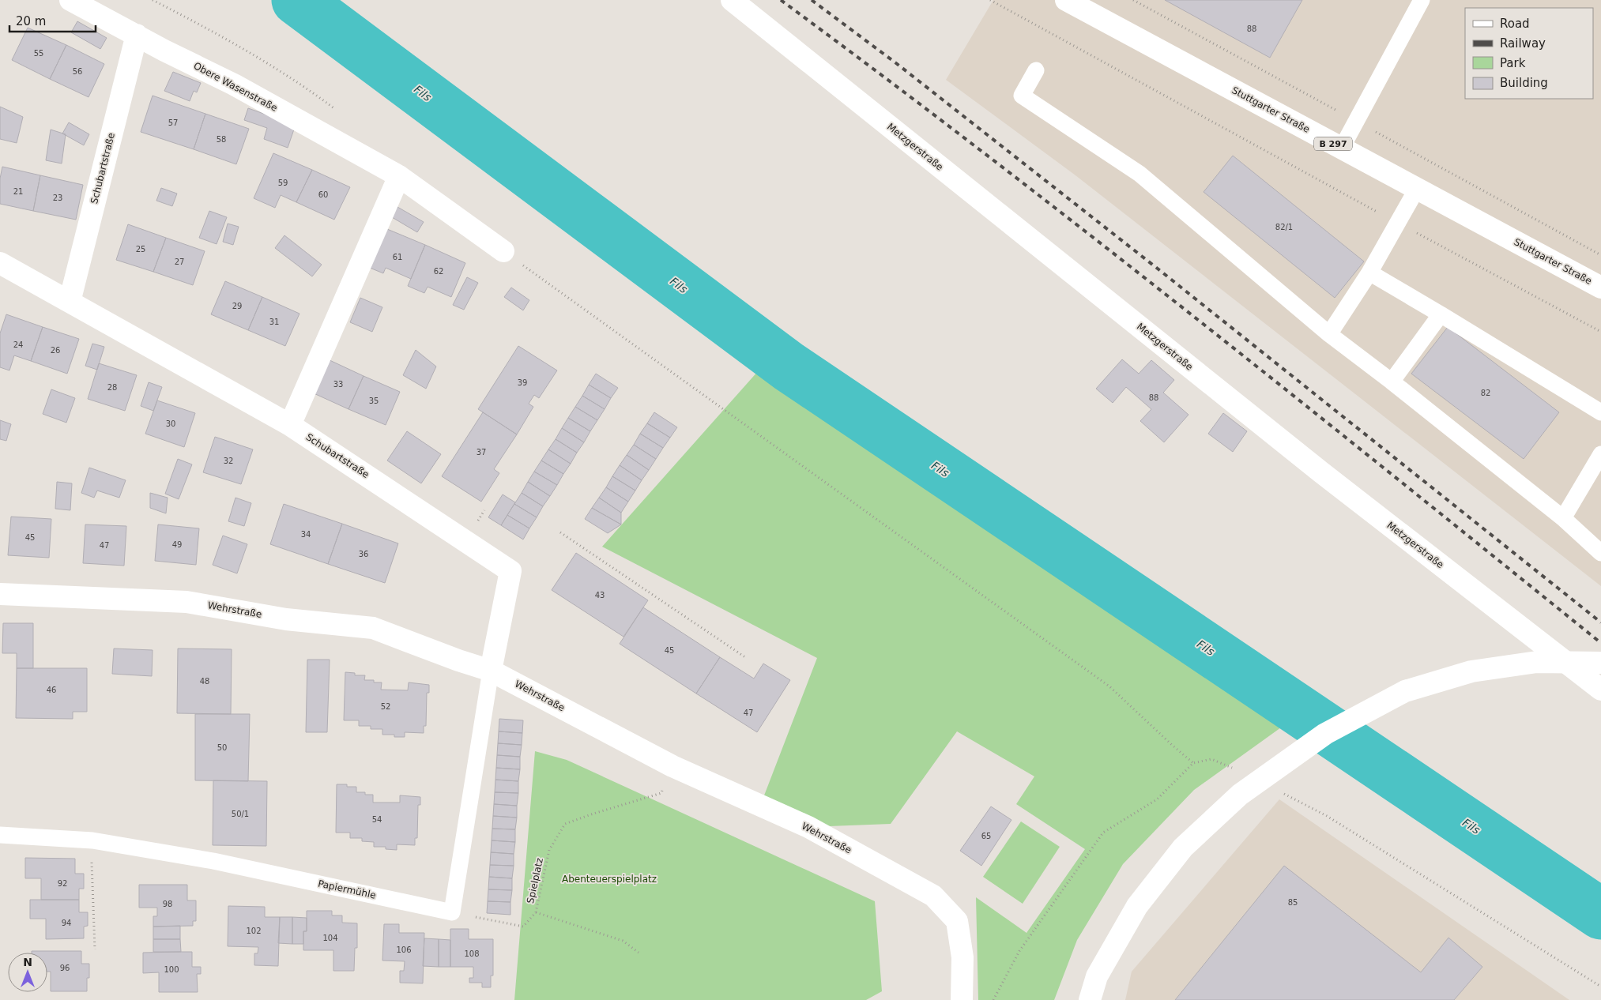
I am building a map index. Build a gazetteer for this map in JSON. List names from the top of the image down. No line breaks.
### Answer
{"streets":{"street":["Obere Wasenstraße","Stuttgarter Straße","B 297","Metzgerstraße","Schubartstraße","Wehrstraße"],"lane":["Papiermühle"],"path":["Spielplatz"]},"crossings":[["Obere Wasenstraße","Schubartstraße"],["Schubartstraße","Wehrstraße"],["Wehrstraße","Spielplatz"],["Spielplatz","Papiermühle"]],"water":["Fils"],"parks":["Abenteuerspielplatz"],"house_numbers":["88","55","56","57","58","59","21","60","23","82/1","25","61","27","62","29","31","24","26","39","33","28","82","88","35","30","37","32","34","45","49","47","36","43","45","48","46","52","47","50","50/1","54","65","92","85","98","94","102","104","106","108","96","100"],"legend":["Road","Railway","Park","Building"],"scale_bar":"20 m","north":"top"}
